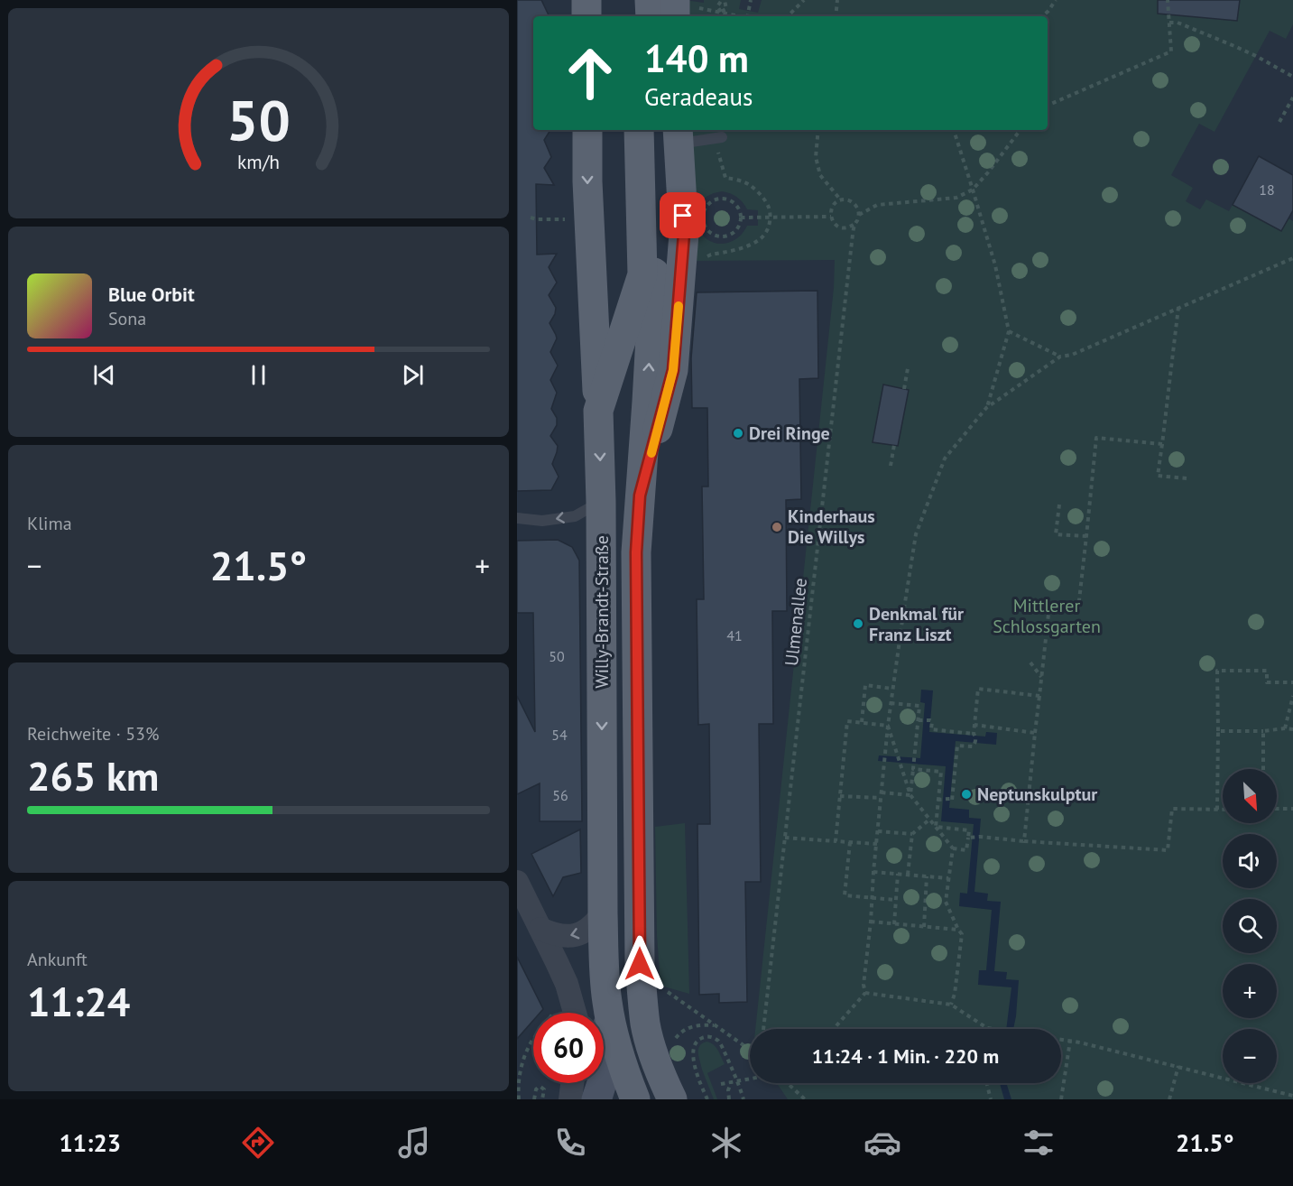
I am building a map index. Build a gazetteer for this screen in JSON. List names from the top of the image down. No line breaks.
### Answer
{"streets":{"main road":["Willy-Brandt-Straße"],"path":["Ulmenallee"]},"parks":["Mittlerer Schlossgarten"],"places":["Drei Ringe","Kinderhaus Die Willys","Denkmal für Franz Liszt","Neptunskulptur"],"house_numbers":["18","41","50","54","56"],"north":"bottom right","page":{"turn":["140 m","Geradeaus"],"song":["Blue Orbit","Sona"],"tile":["Klima",["Reichweite · 53%","265 km"],["Ankunft","11:24"]],"heat":["−","21.5°","+"],"map_buttons":["+","−"],"limit":"60","trip":"11:24 · 1 Min. · 220 m","tabs":["11:23","21.5°"],"gauge":["50","km/h"]}}
